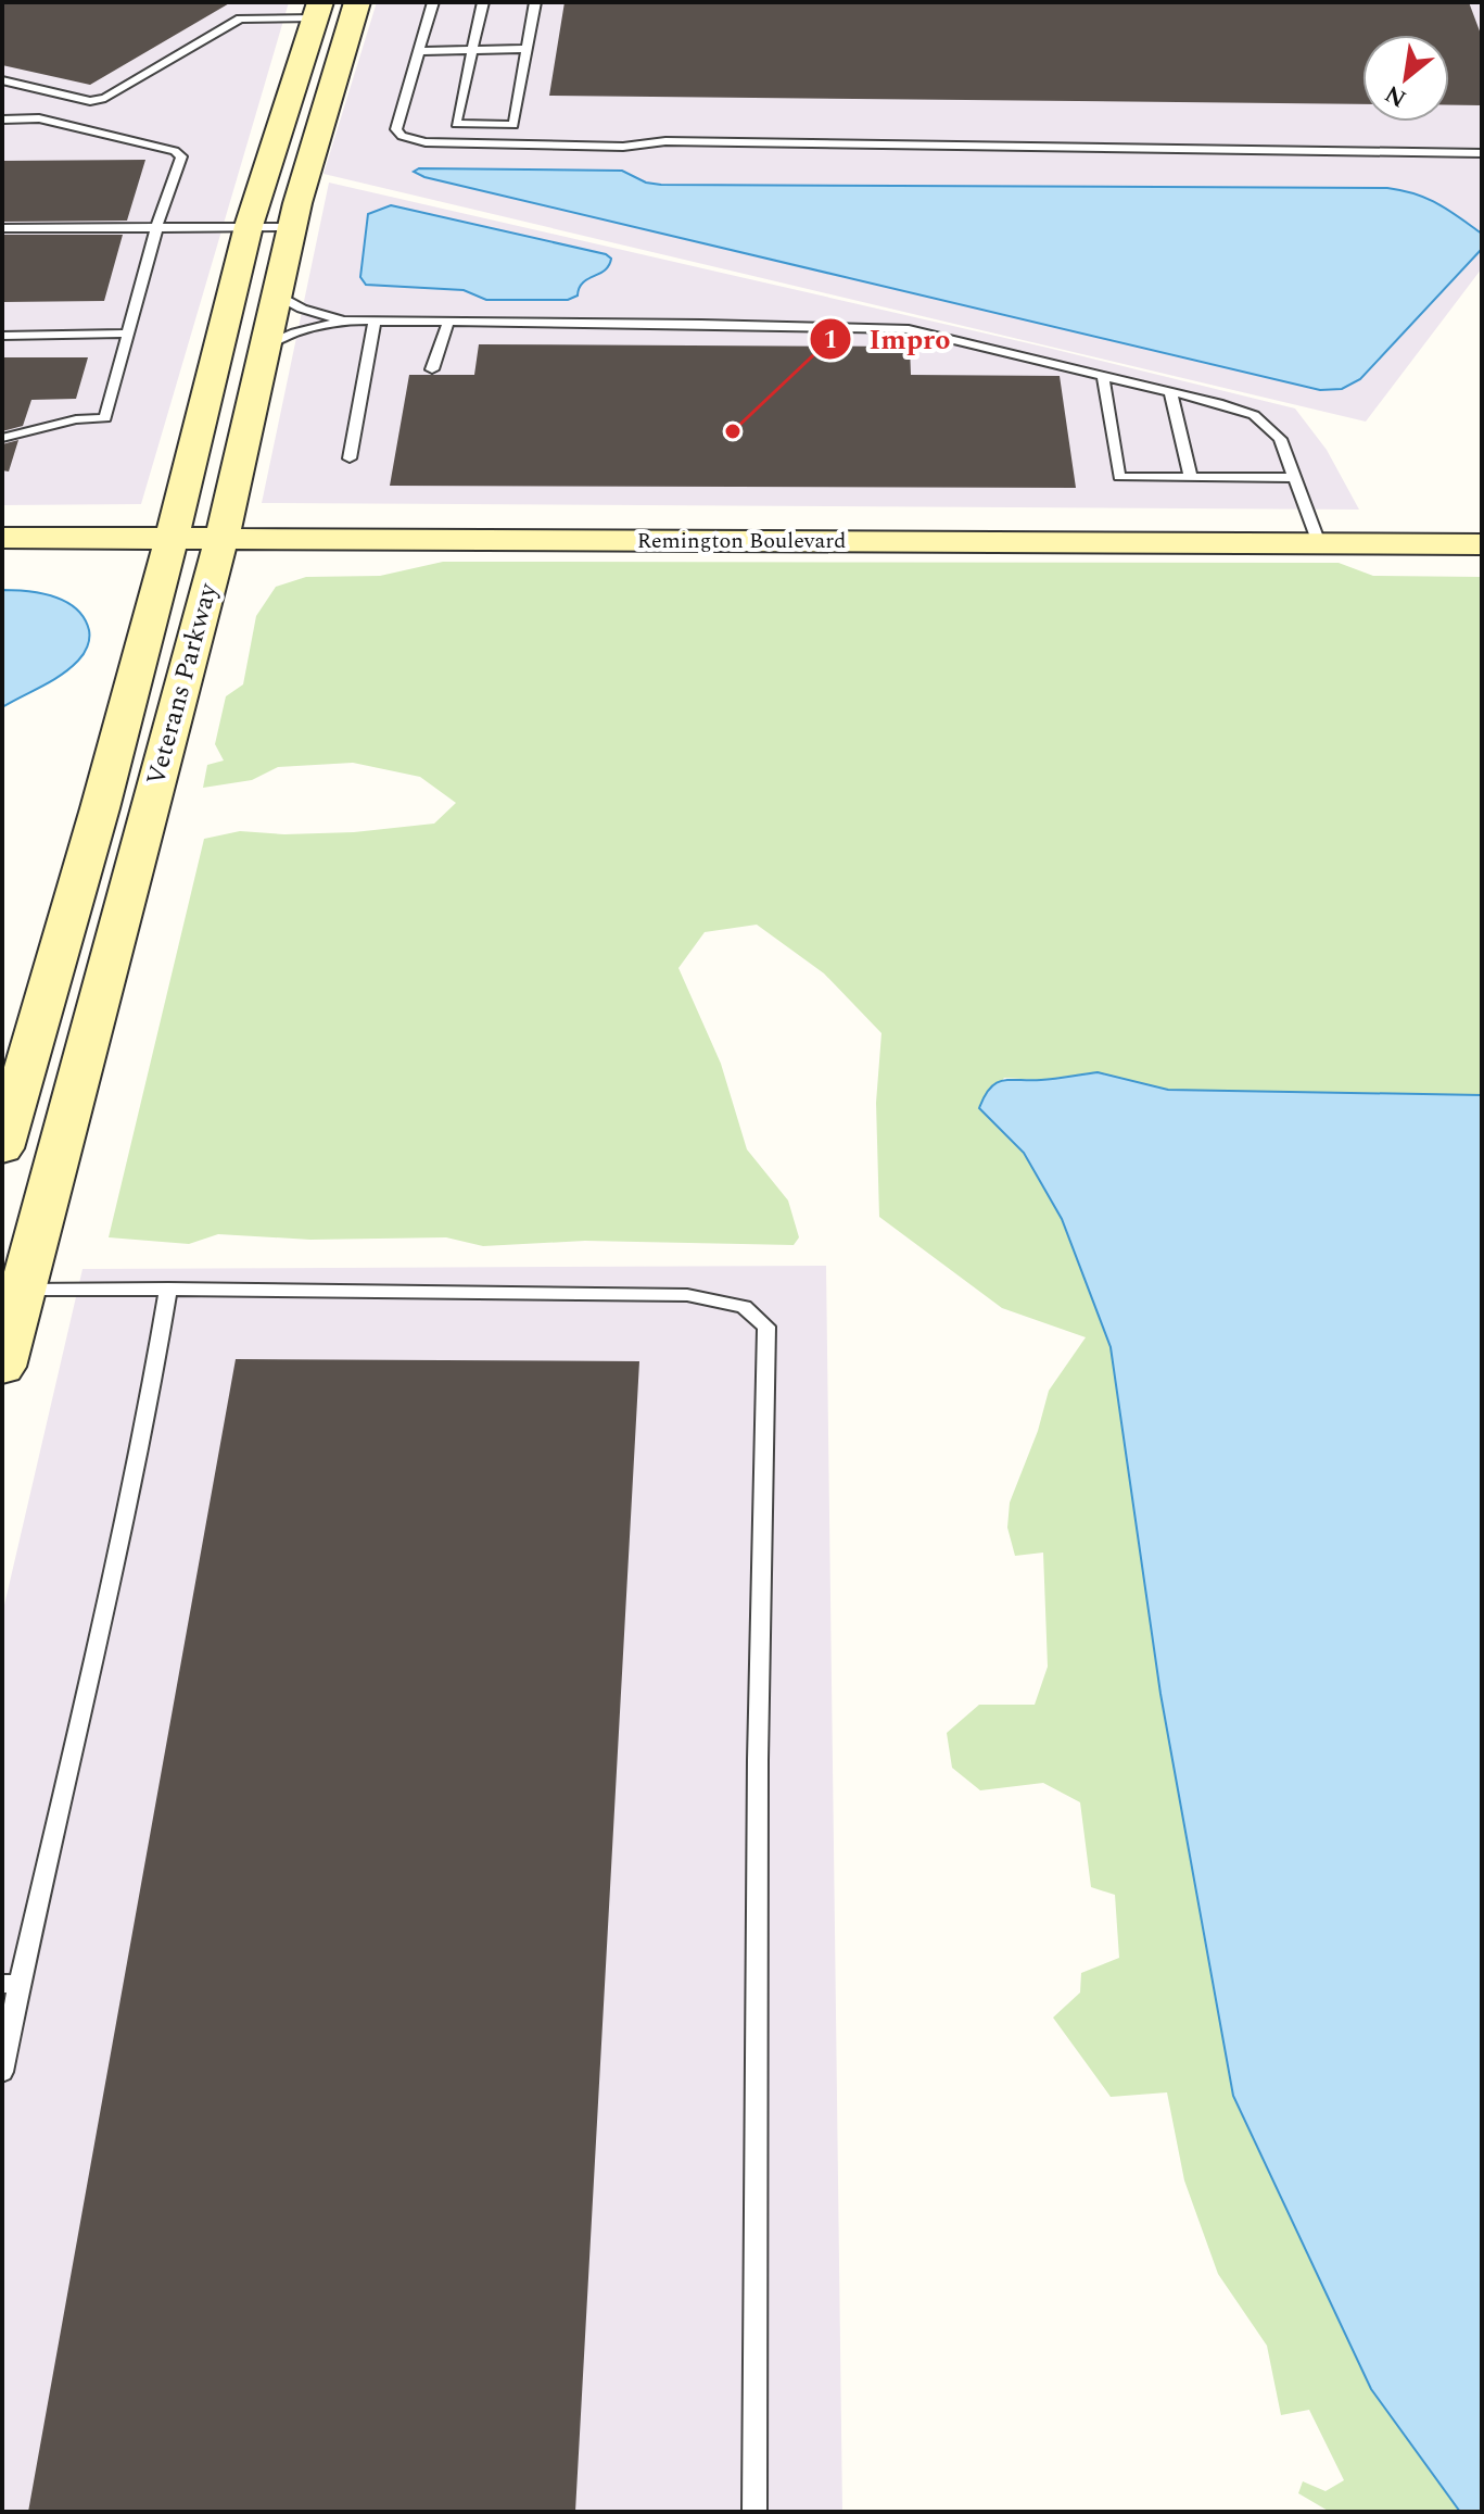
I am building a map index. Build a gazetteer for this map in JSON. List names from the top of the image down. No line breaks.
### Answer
{"streets":{"main road":["Remington Boulevard","Veterans Parkway"]},"crossings":[["Remington Boulevard","Veterans Parkway"]],"places":["Impro"],"north":"bottom left"}
